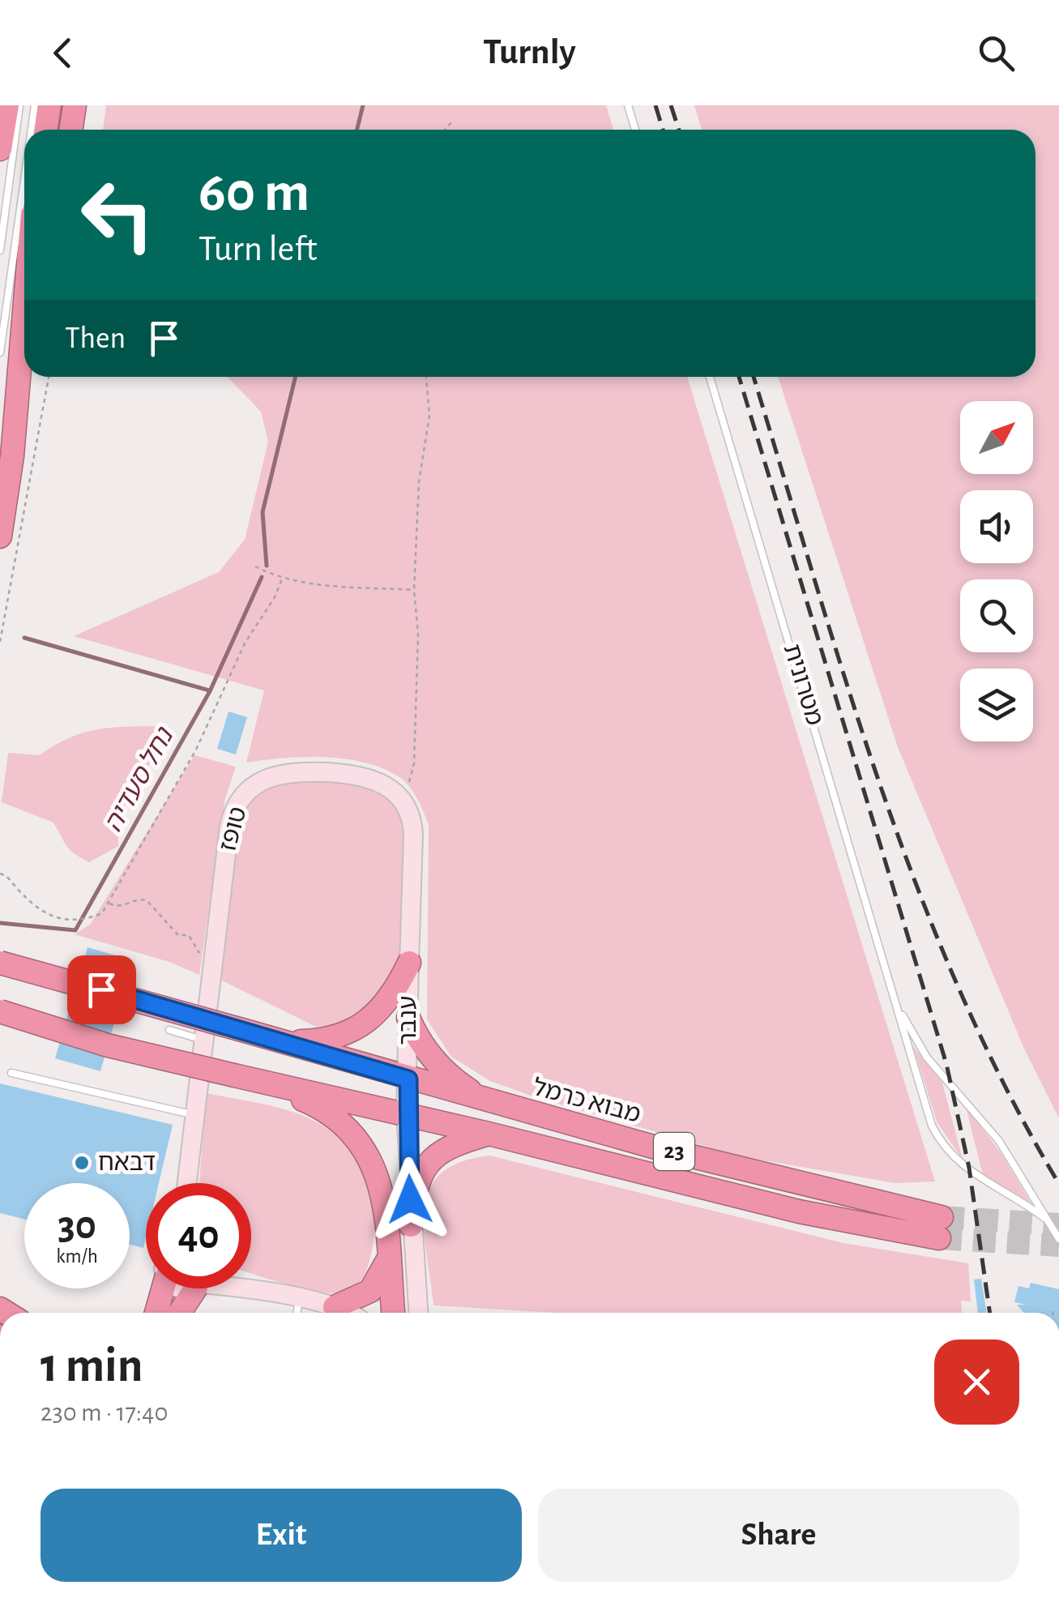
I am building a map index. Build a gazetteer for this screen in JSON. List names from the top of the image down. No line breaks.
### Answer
{"streets":{"highway":["מבוא כרמל","23"],"street":["טופז","ענבר"],"lane":["מטרונית"]},"crossings":[["ענבר","מבוא כרמל"],["ענבר","23"],["מבוא כרמל","23"]],"water":["נחל סעדיה"],"places":["דבאח"],"north":"top right","page":{"header":"Turnly","turn":["60 m","Turn left"],"then":"Then","speed":"30 km/h","limit":"40","heading":["1 min","230 m · 17:40"],"buttons":["Exit","Share"]}}
